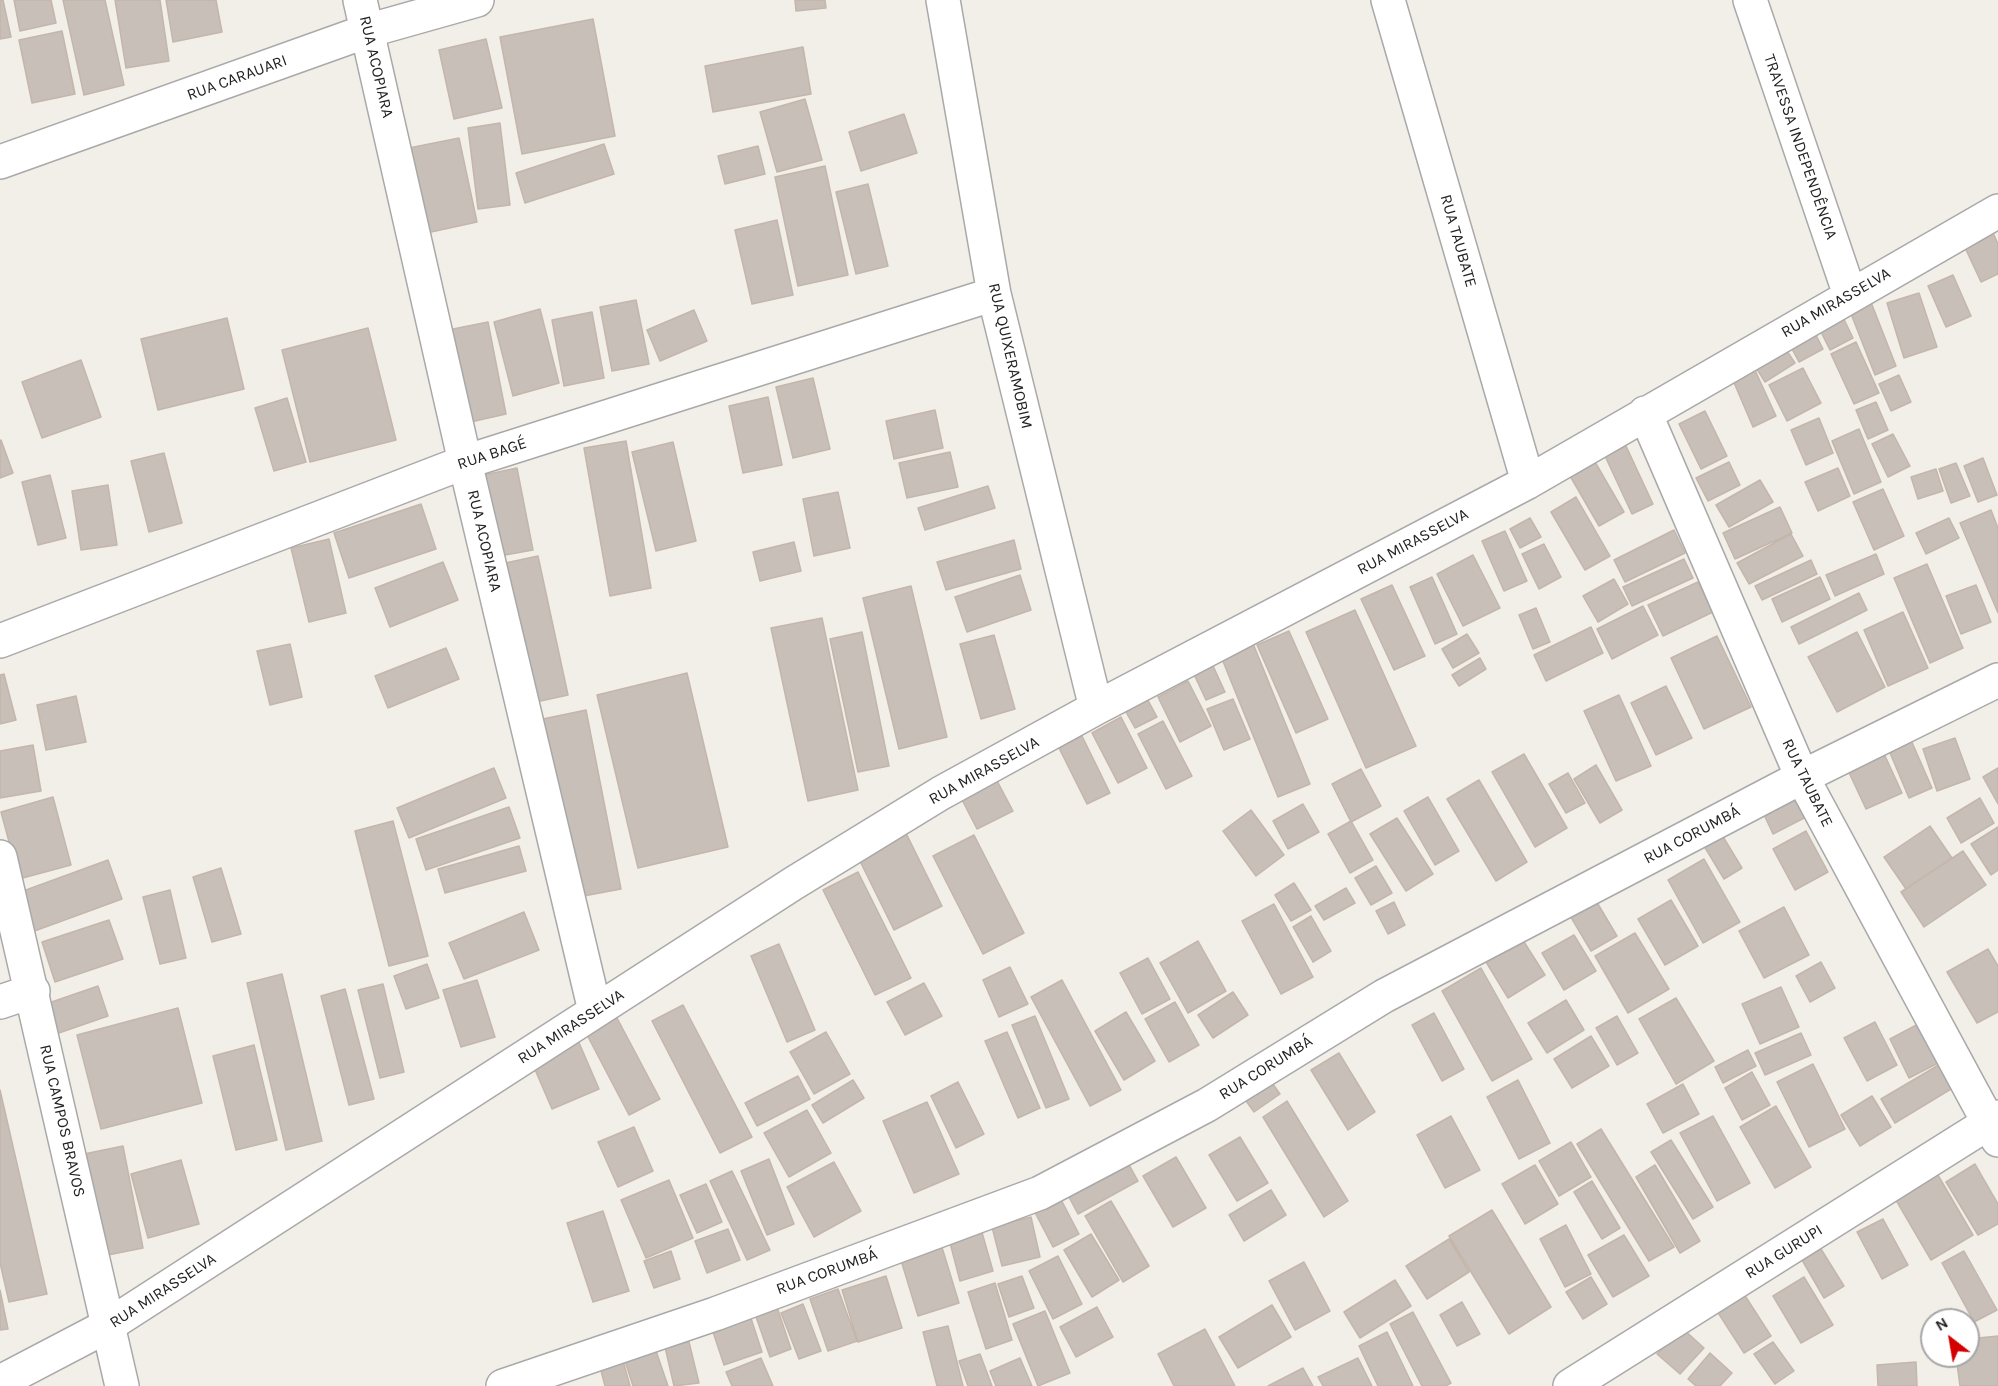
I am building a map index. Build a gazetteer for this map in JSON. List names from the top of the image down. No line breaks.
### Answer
{"streets":{"street":["RUA ACOPIARA","RUA CARAUARI","TRAVESSA INDEPENDÊNCIA","RUA TAUBATE","RUA MIRASSELVA","RUA QUIXERAMOBIM","RUA BAGÉ","RUA CORUMBÁ","RUA CAMPOS BRAVOS","RUA GURUPI"]},"crossings":[["RUA ACOPIARA","RUA CARAUARI"],["RUA ACOPIARA","RUA MIRASSELVA"],["RUA ACOPIARA","RUA BAGÉ"],["TRAVESSA INDEPENDÊNCIA","RUA MIRASSELVA"],["RUA TAUBATE","RUA MIRASSELVA"],["RUA TAUBATE","RUA CORUMBÁ"],["RUA TAUBATE","RUA GURUPI"],["RUA MIRASSELVA","RUA QUIXERAMOBIM"],["RUA MIRASSELVA","RUA CAMPOS BRAVOS"],["RUA QUIXERAMOBIM","RUA BAGÉ"]],"north":"top left"}
